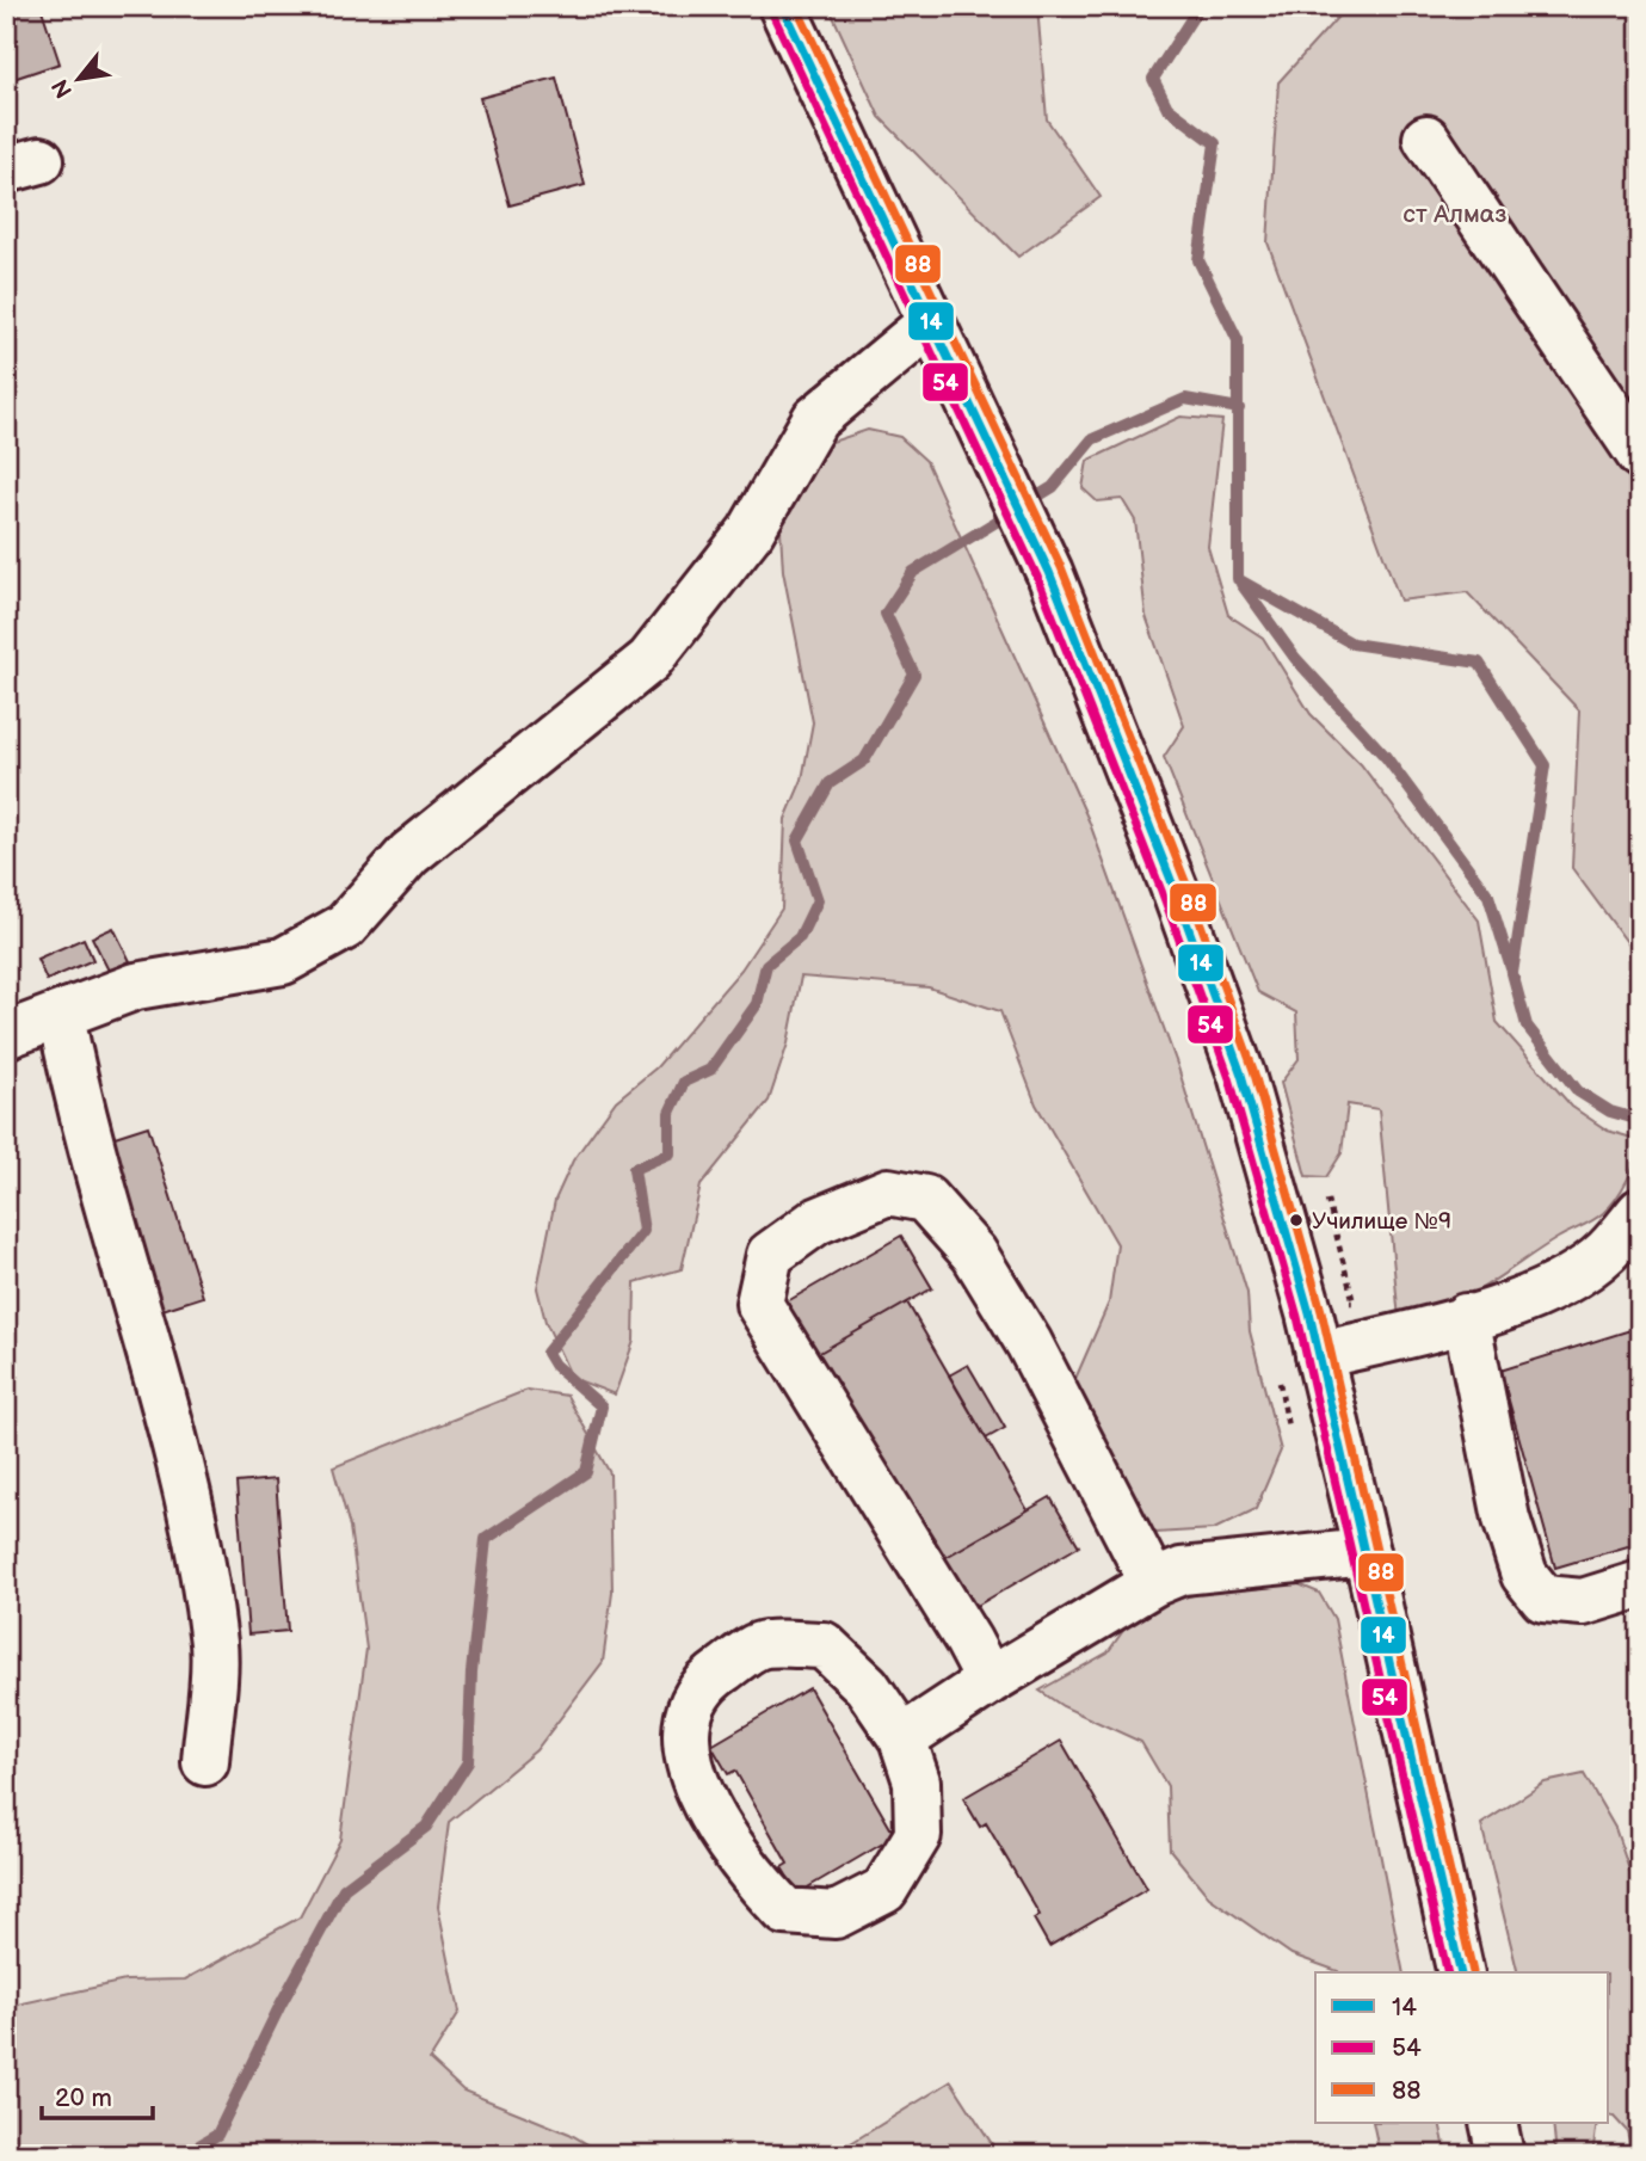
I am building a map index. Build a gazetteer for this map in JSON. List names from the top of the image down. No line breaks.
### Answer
{"parks":["ст Алмаз"],"places":["Училище №9"],"lines":["transit line 14","transit line 88","transit line 54"],"legend":["14","54","88"],"scale_bar":"20 m","north":"bottom left"}
